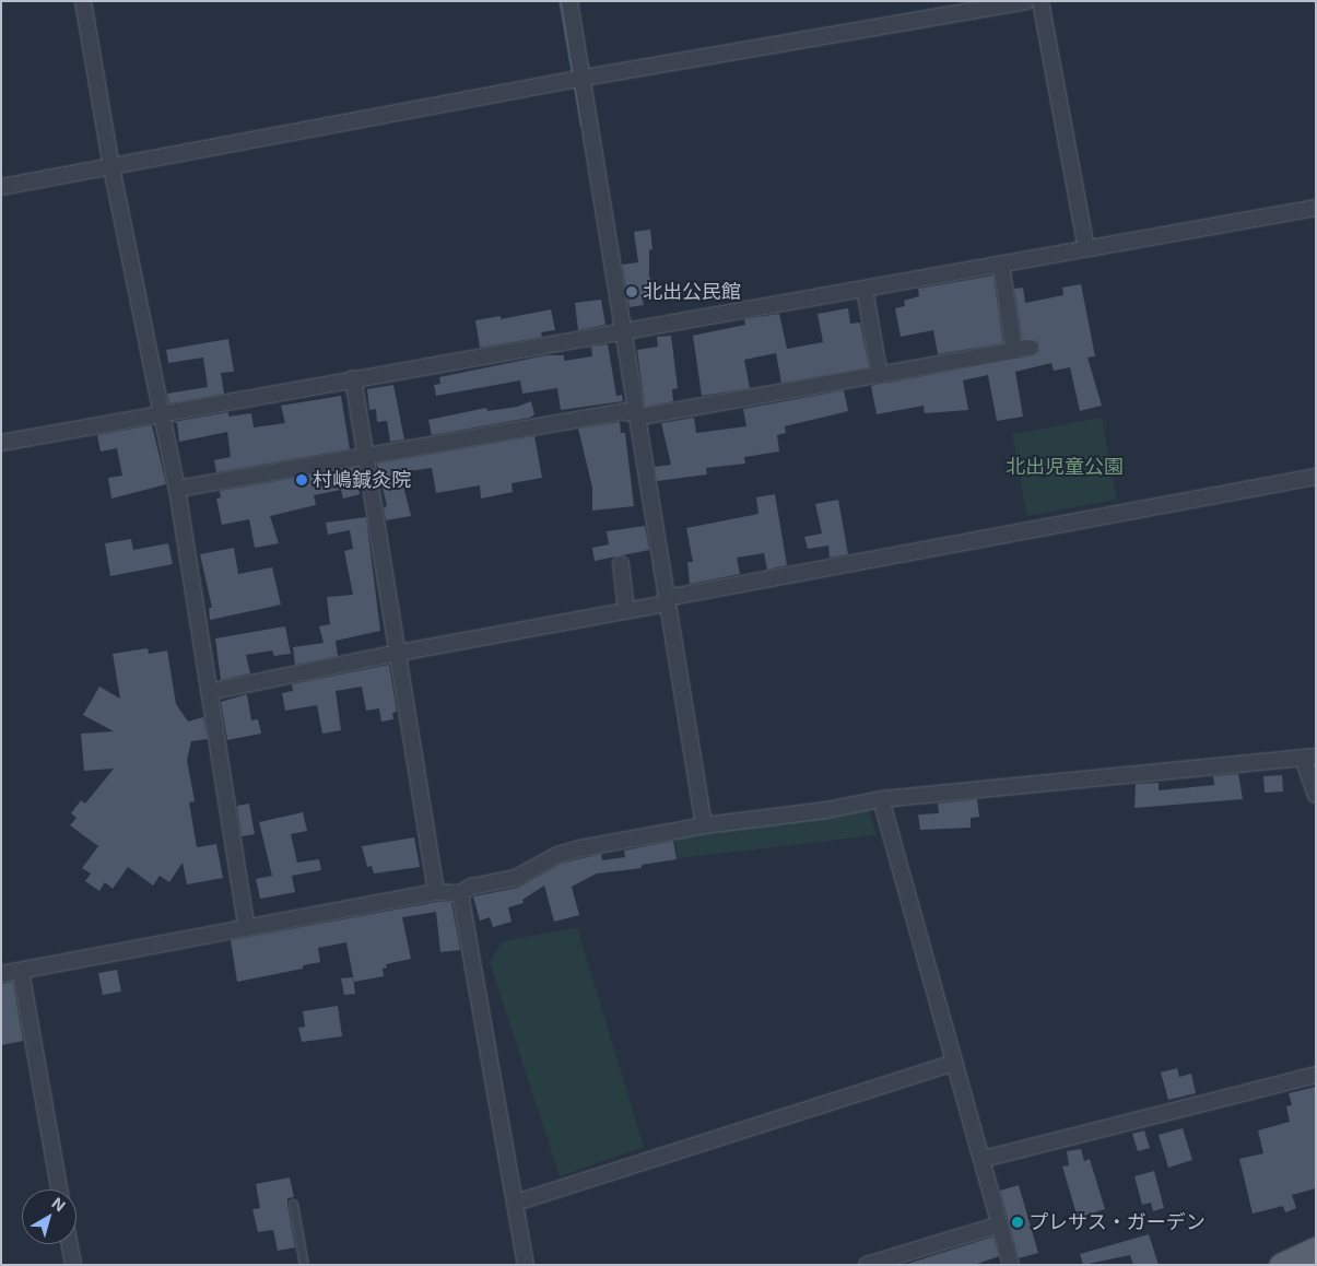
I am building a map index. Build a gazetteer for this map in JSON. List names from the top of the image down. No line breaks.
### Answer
{"parks":["北出児童公園"],"places":["北出公民館","村嶋鍼灸院","プレサス・ガーデン"],"north":"top right"}
